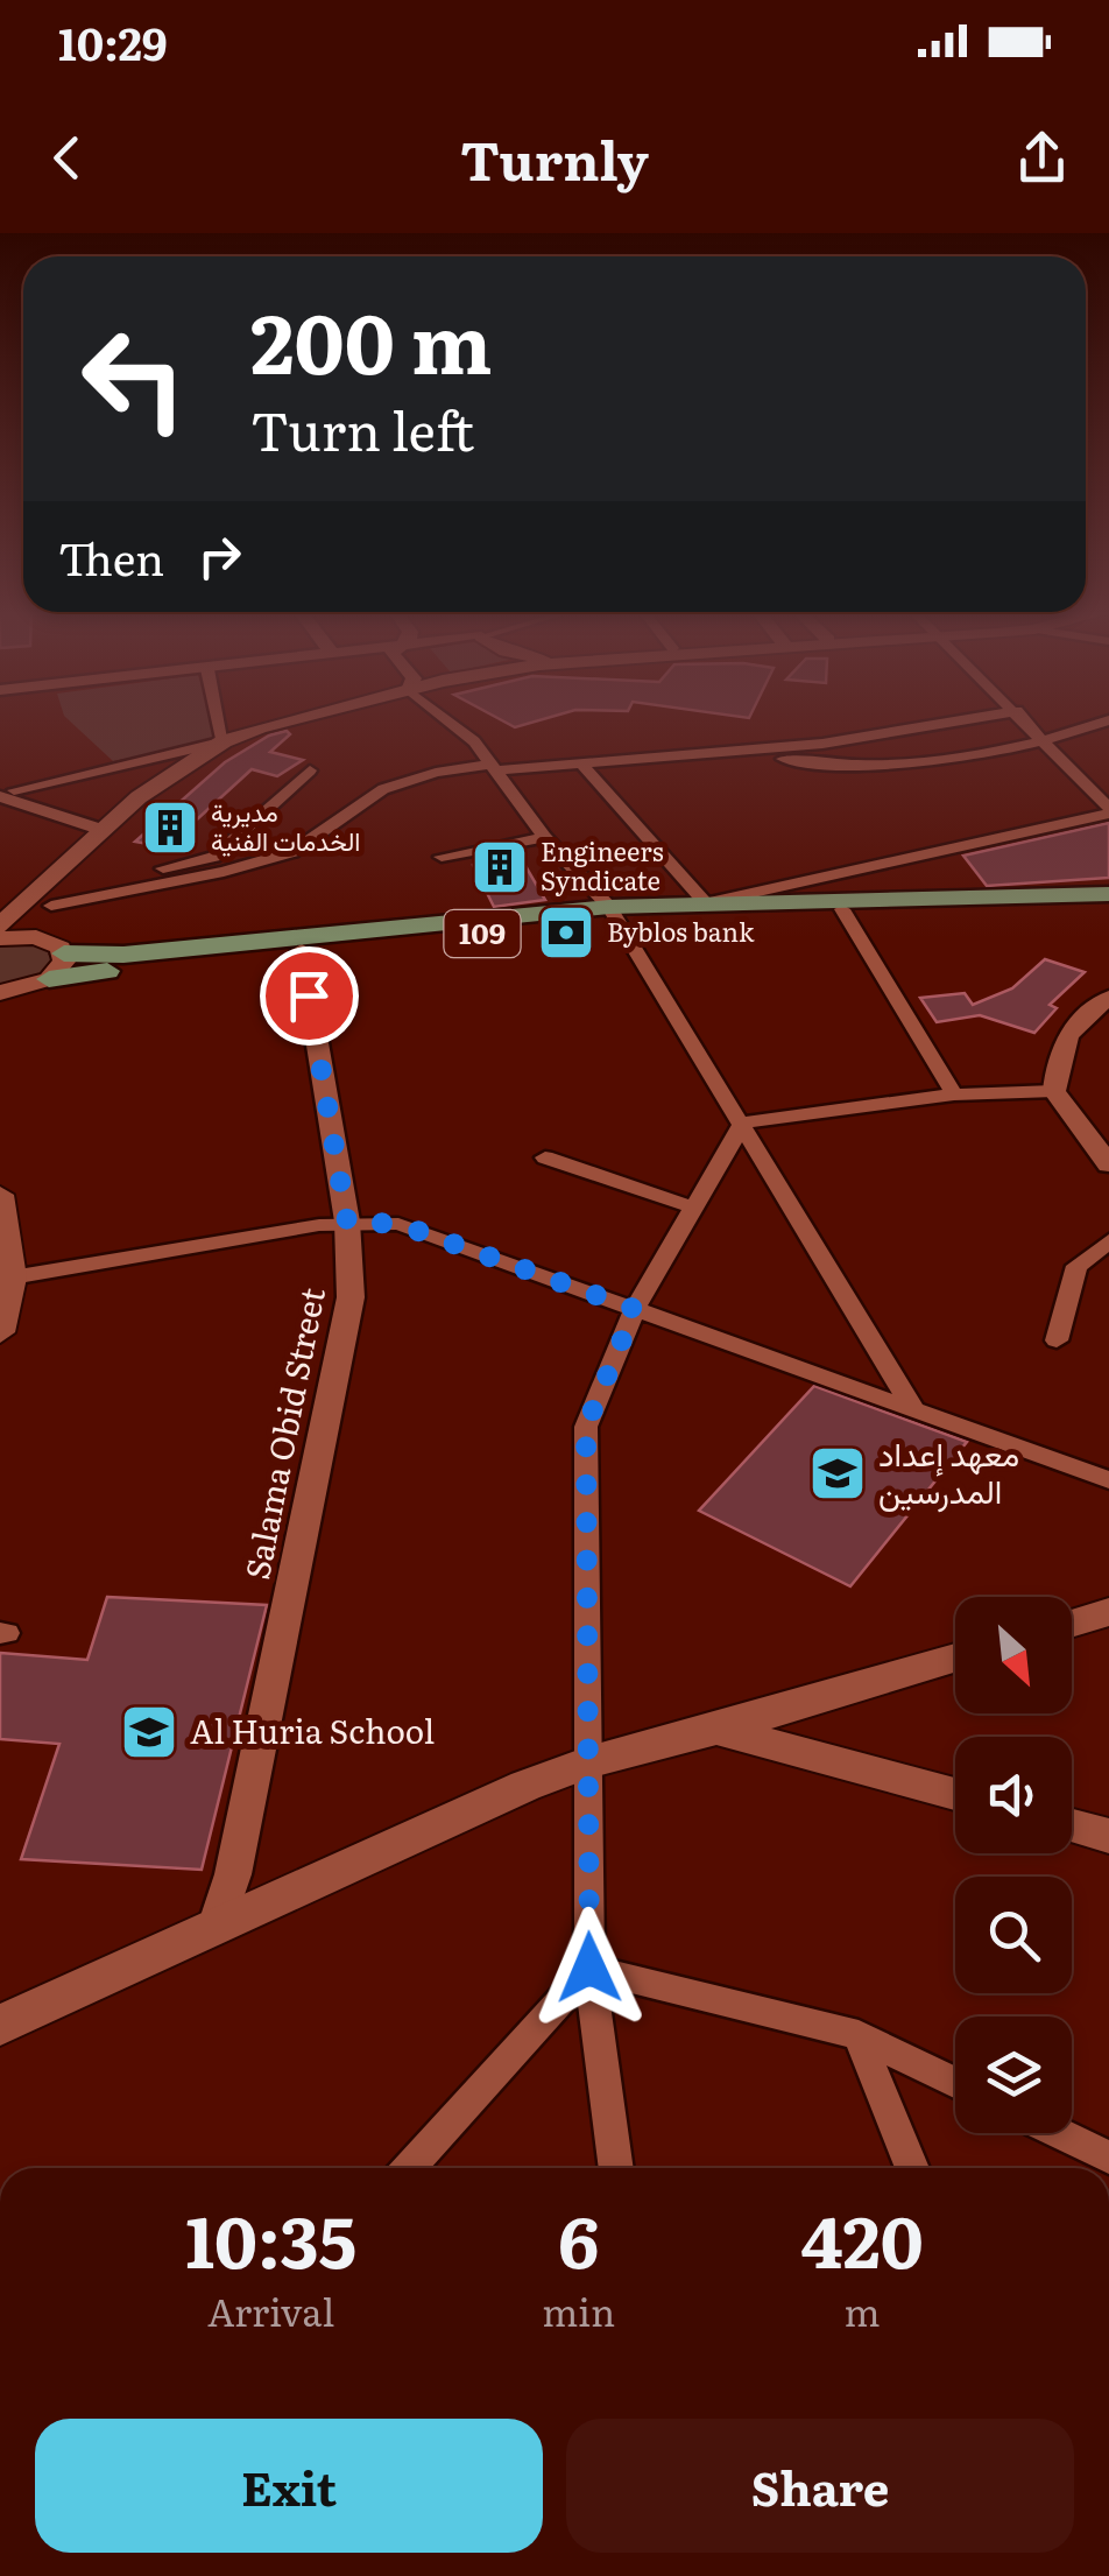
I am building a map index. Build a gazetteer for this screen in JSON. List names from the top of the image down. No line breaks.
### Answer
{"streets":{"main road":["109"],"street":["Salama Obid Street"]},"crossings":[["109","Salama Obid Street"]],"places":{"building":["مديرية الخدمات الفنية","Engineers Syndicate"],"bank":["Byblos bank"],"school or university":["معهد إعداد المدرسين","Al Huria School"]},"north":"bottom right","page":{"status":"10:29","header":"Turnly","turn":["200 m","Turn left"],"then":"Then","eta":["10:35","Arrival","6","min","420","m"],"buttons":["Exit","Share"]}}
